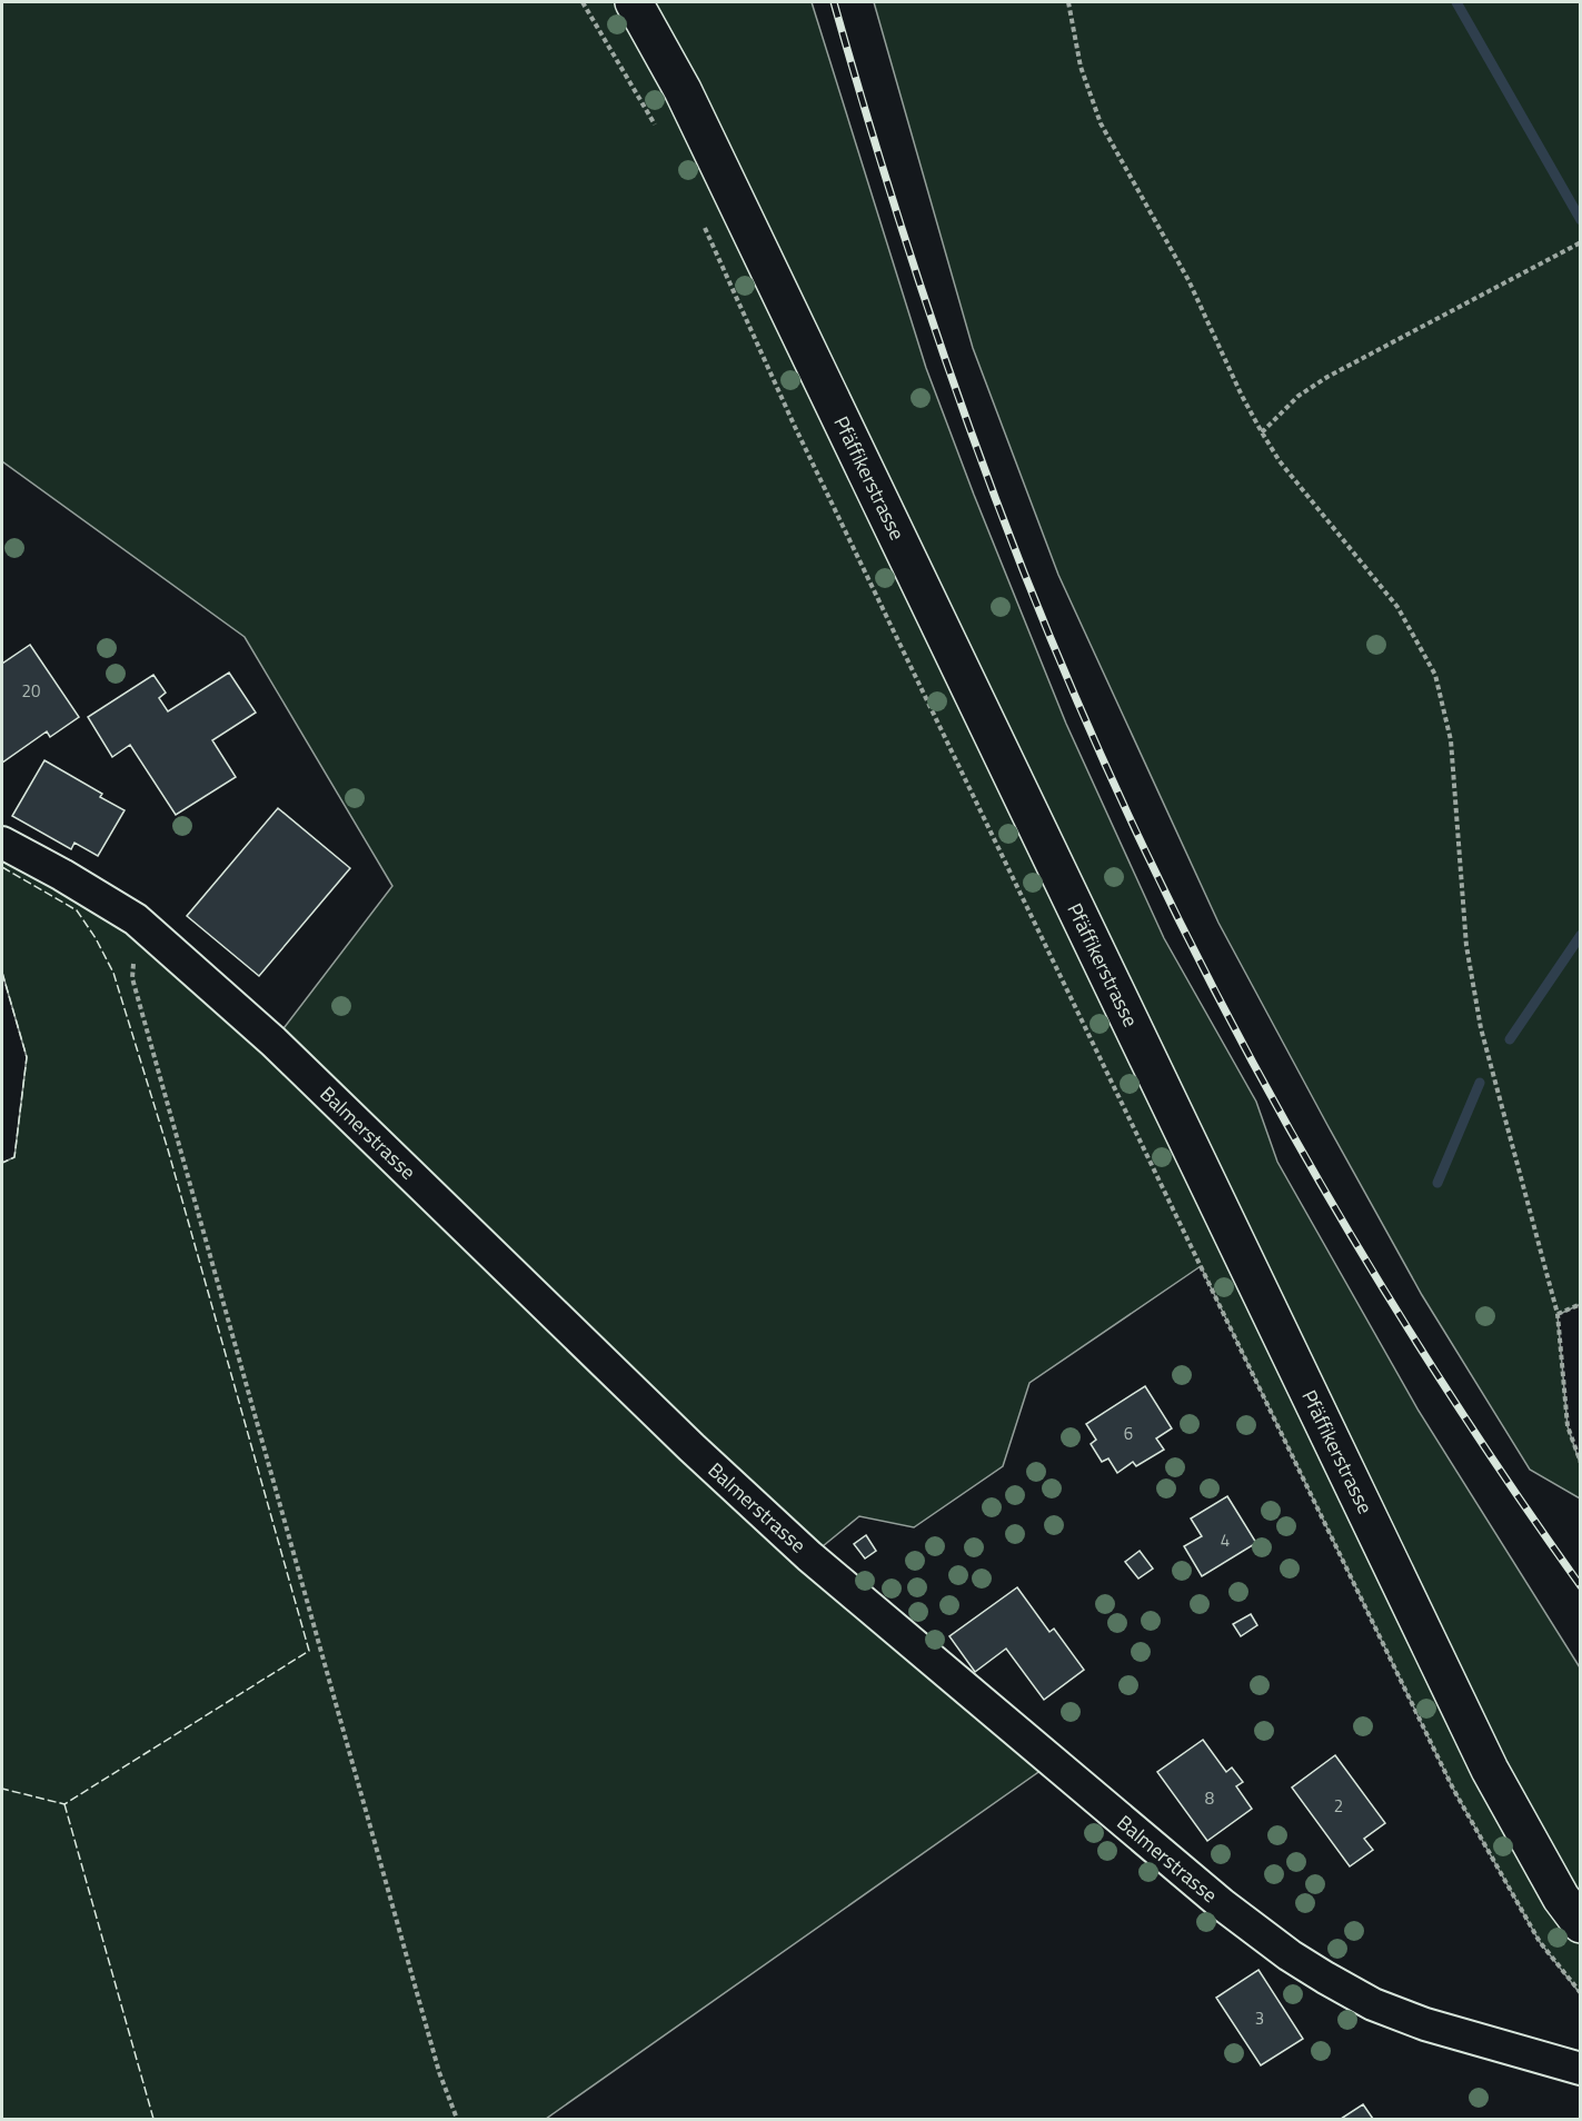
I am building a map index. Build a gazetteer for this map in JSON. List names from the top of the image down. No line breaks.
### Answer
{"streets":{"main road":["Pfäffikerstrasse"],"street":["Balmerstrasse"]},"house_numbers":["20","6","4","8","2","3"]}
